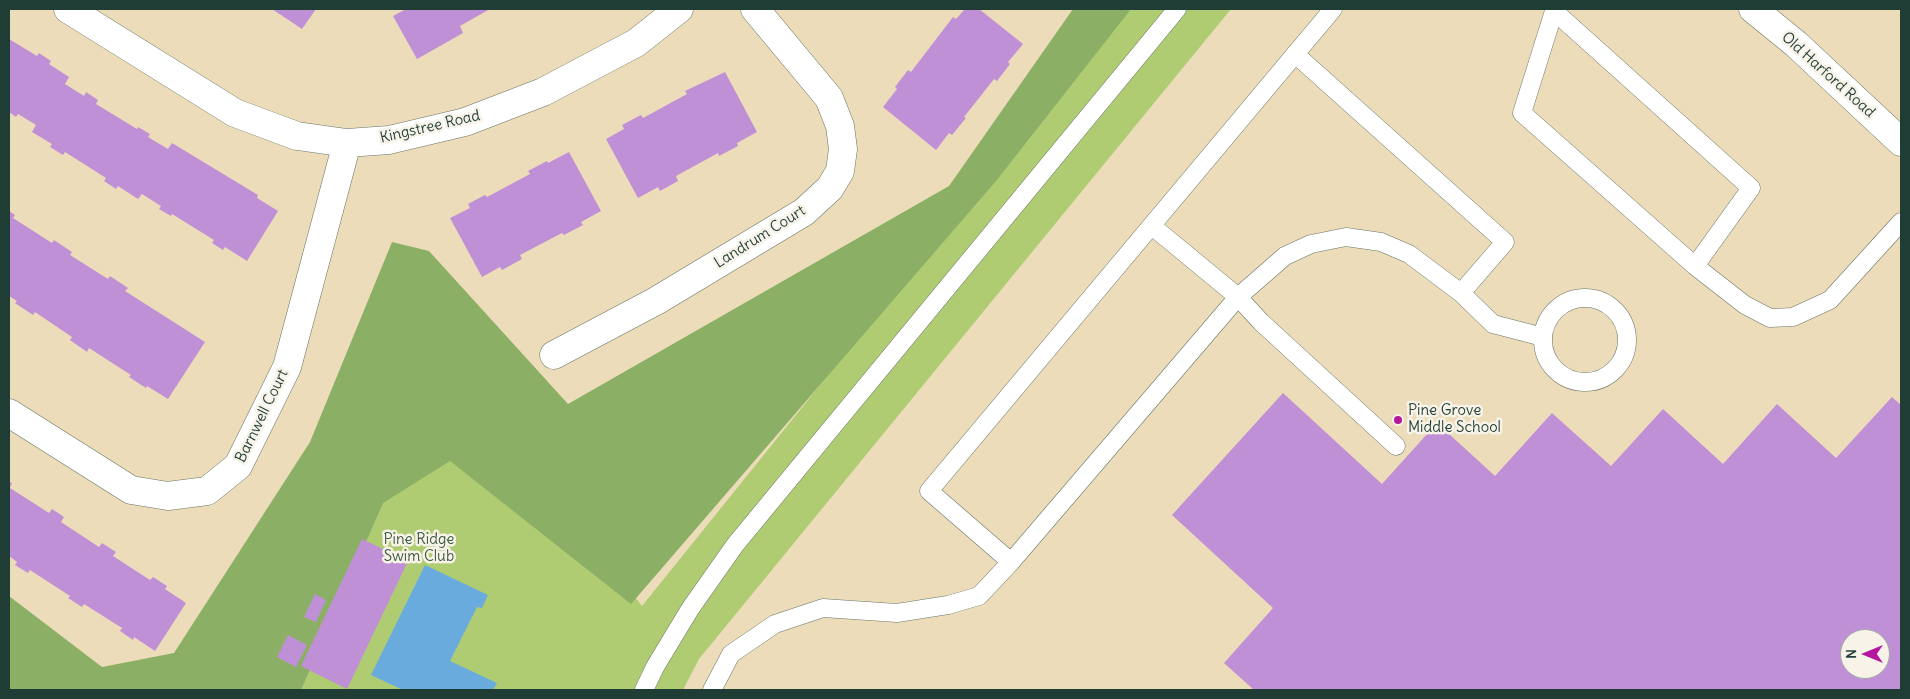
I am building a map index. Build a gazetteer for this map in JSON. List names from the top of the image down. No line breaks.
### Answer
{"streets":{"street":["Old Harford Road","Kingstree Road","Landrum Court","Barnwell Court"]},"crossings":[["Kingstree Road","Barnwell Court"]],"parks":["Pine Ridge Swim Club"],"places":["Pine Grove Middle School"],"north":"left"}
